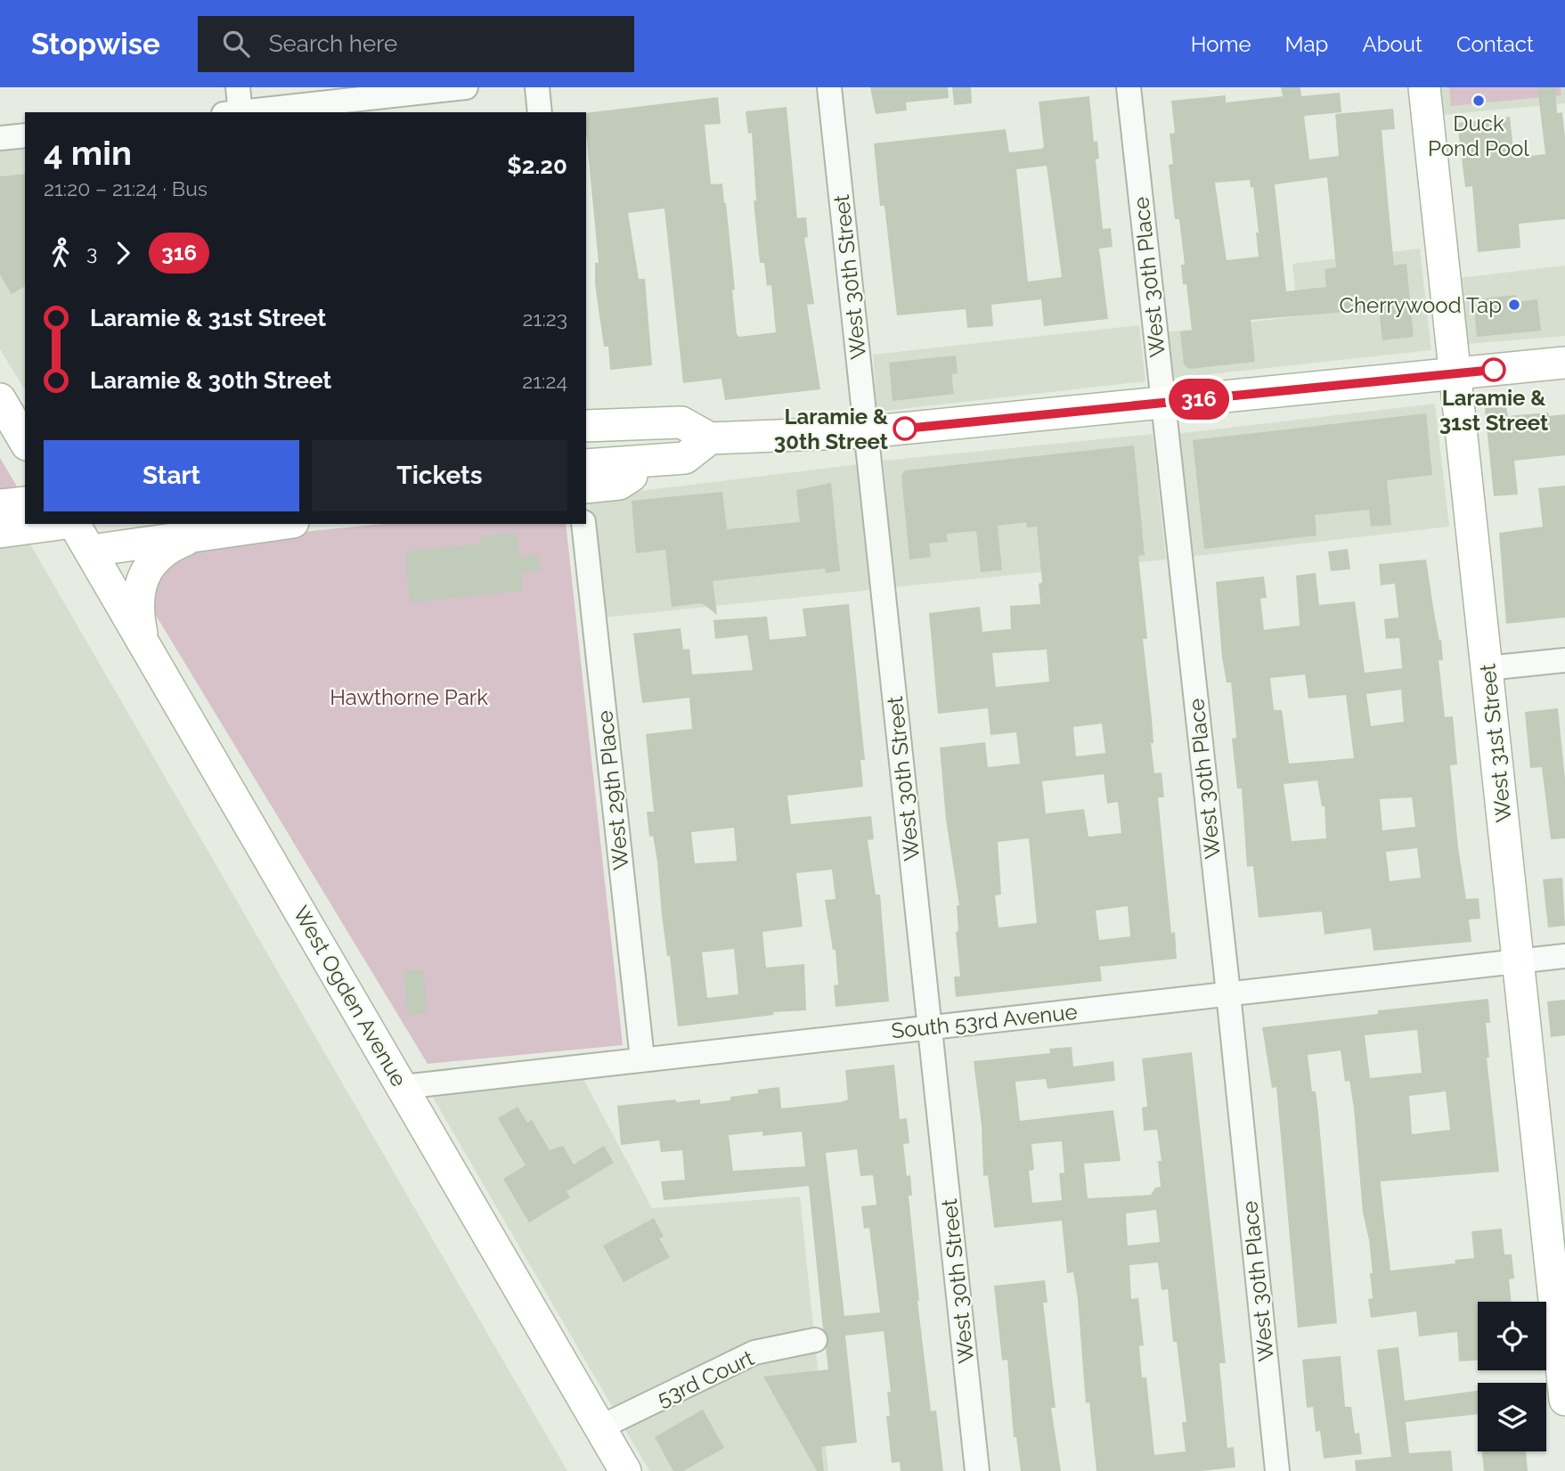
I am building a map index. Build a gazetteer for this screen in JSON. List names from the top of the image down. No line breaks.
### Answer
{"streets":{"main road":["West 31st Street","West Ogden Avenue"],"street":["West 30th Street","West 30th Place","West 29th Place","South 53rd Avenue","53rd Court"]},"crossings":[["West 30th Street","South 53rd Avenue"],["West 30th Place","South 53rd Avenue"],["West 31st Street","South 53rd Avenue"],["West 29th Place","South 53rd Avenue"],["West Ogden Avenue","South 53rd Avenue"],["West Ogden Avenue","53rd Court"]],"parks":["Hawthorne Park"],"places":["Duck Pond Pool","Cherrywood Tap","Laramie & 31st Street","Laramie & 30th Street"],"lines":["bus line 316"],"page":{"header":"Stopwise","search":"Search here","nav":["Home","Map","About","Contact"],"on_map":"316","heading":["4 min","21:20 – 21:24 · Bus","$2.20"],"legs":["3","316"],"list":[{"name":"Laramie & 31st Street","value":"21:23"},{"name":"Laramie & 30th Street","value":"21:24"}],"buttons":["Start","Tickets"]}}
